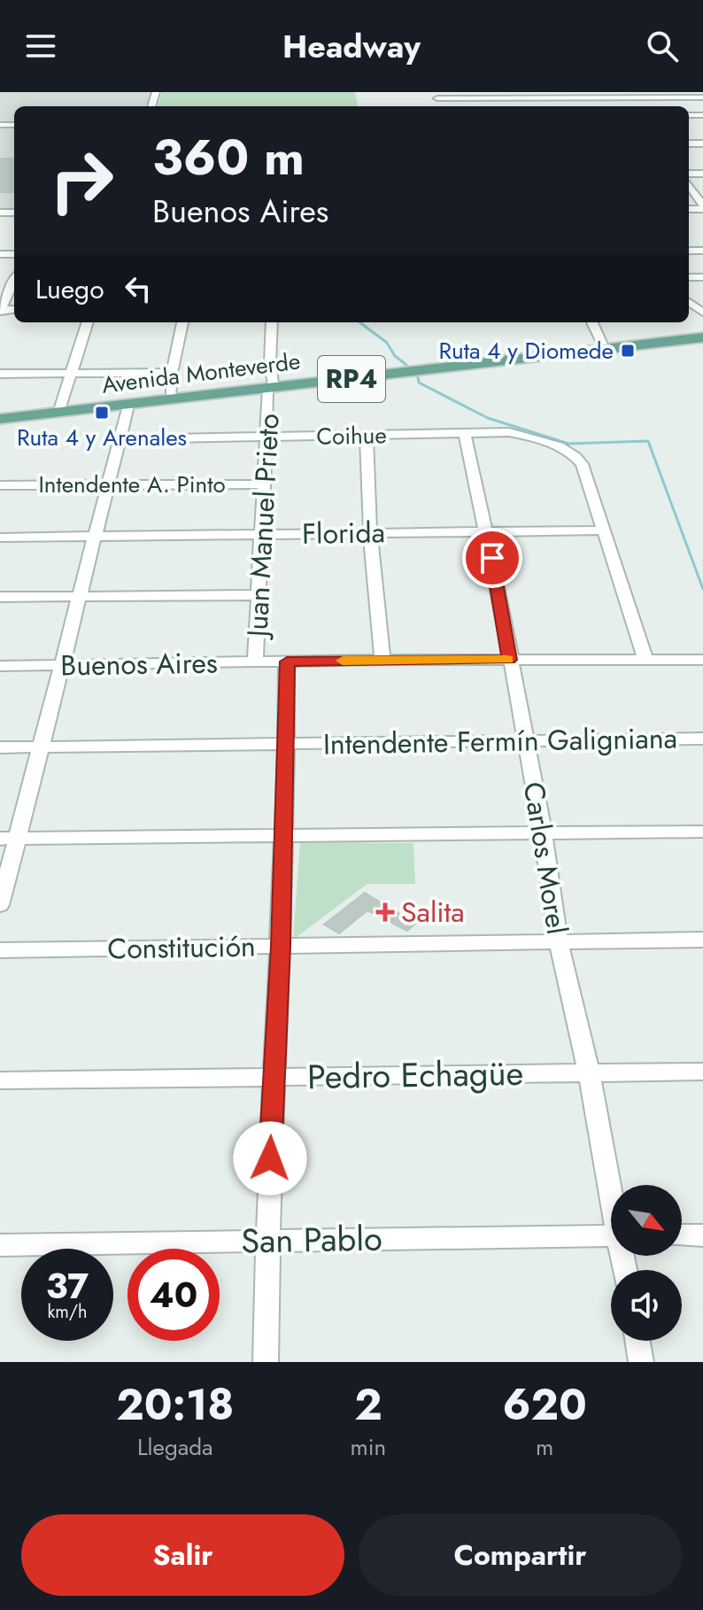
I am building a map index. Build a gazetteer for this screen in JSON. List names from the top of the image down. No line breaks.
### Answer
{"streets":{"main road":["Avenida Monteverde","RP4"],"street":["Coihue","Intendente A. Pinto","Juan Manuel Prieto","Florida","Buenos Aires","Intendente Fermín Galigniana","Carlos Morel","Constitución","Pedro Echagüe","San Pablo"]},"crossings":[["Avenida Monteverde","Juan Manuel Prieto"],["Coihue","Juan Manuel Prieto"],["Coihue","Florida"],["Coihue","Buenos Aires"],["Coihue","Carlos Morel"],["Intendente A. Pinto","Juan Manuel Prieto"],["Juan Manuel Prieto","Florida"],["Juan Manuel Prieto","Buenos Aires"],["Juan Manuel Prieto","Intendente Fermín Galigniana"],["Juan Manuel Prieto","Constitución"],["Juan Manuel Prieto","Pedro Echagüe"],["Juan Manuel Prieto","San Pablo"],["Florida","Carlos Morel"],["Buenos Aires","Carlos Morel"],["Intendente Fermín Galigniana","Carlos Morel"],["Carlos Morel","Constitución"],["Carlos Morel","Pedro Echagüe"]],"places":{"transit":["Ruta 4 y Diomede","Ruta 4 y Arenales"],"health":["Salita"]},"north":"bottom right","page":{"header":"Headway","turn":["360 m","Buenos Aires"],"then":"Luego","speed":"37 km/h","limit":"40","eta":["20:18","Llegada","2","min","620","m"],"buttons":["Salir","Compartir"]}}
